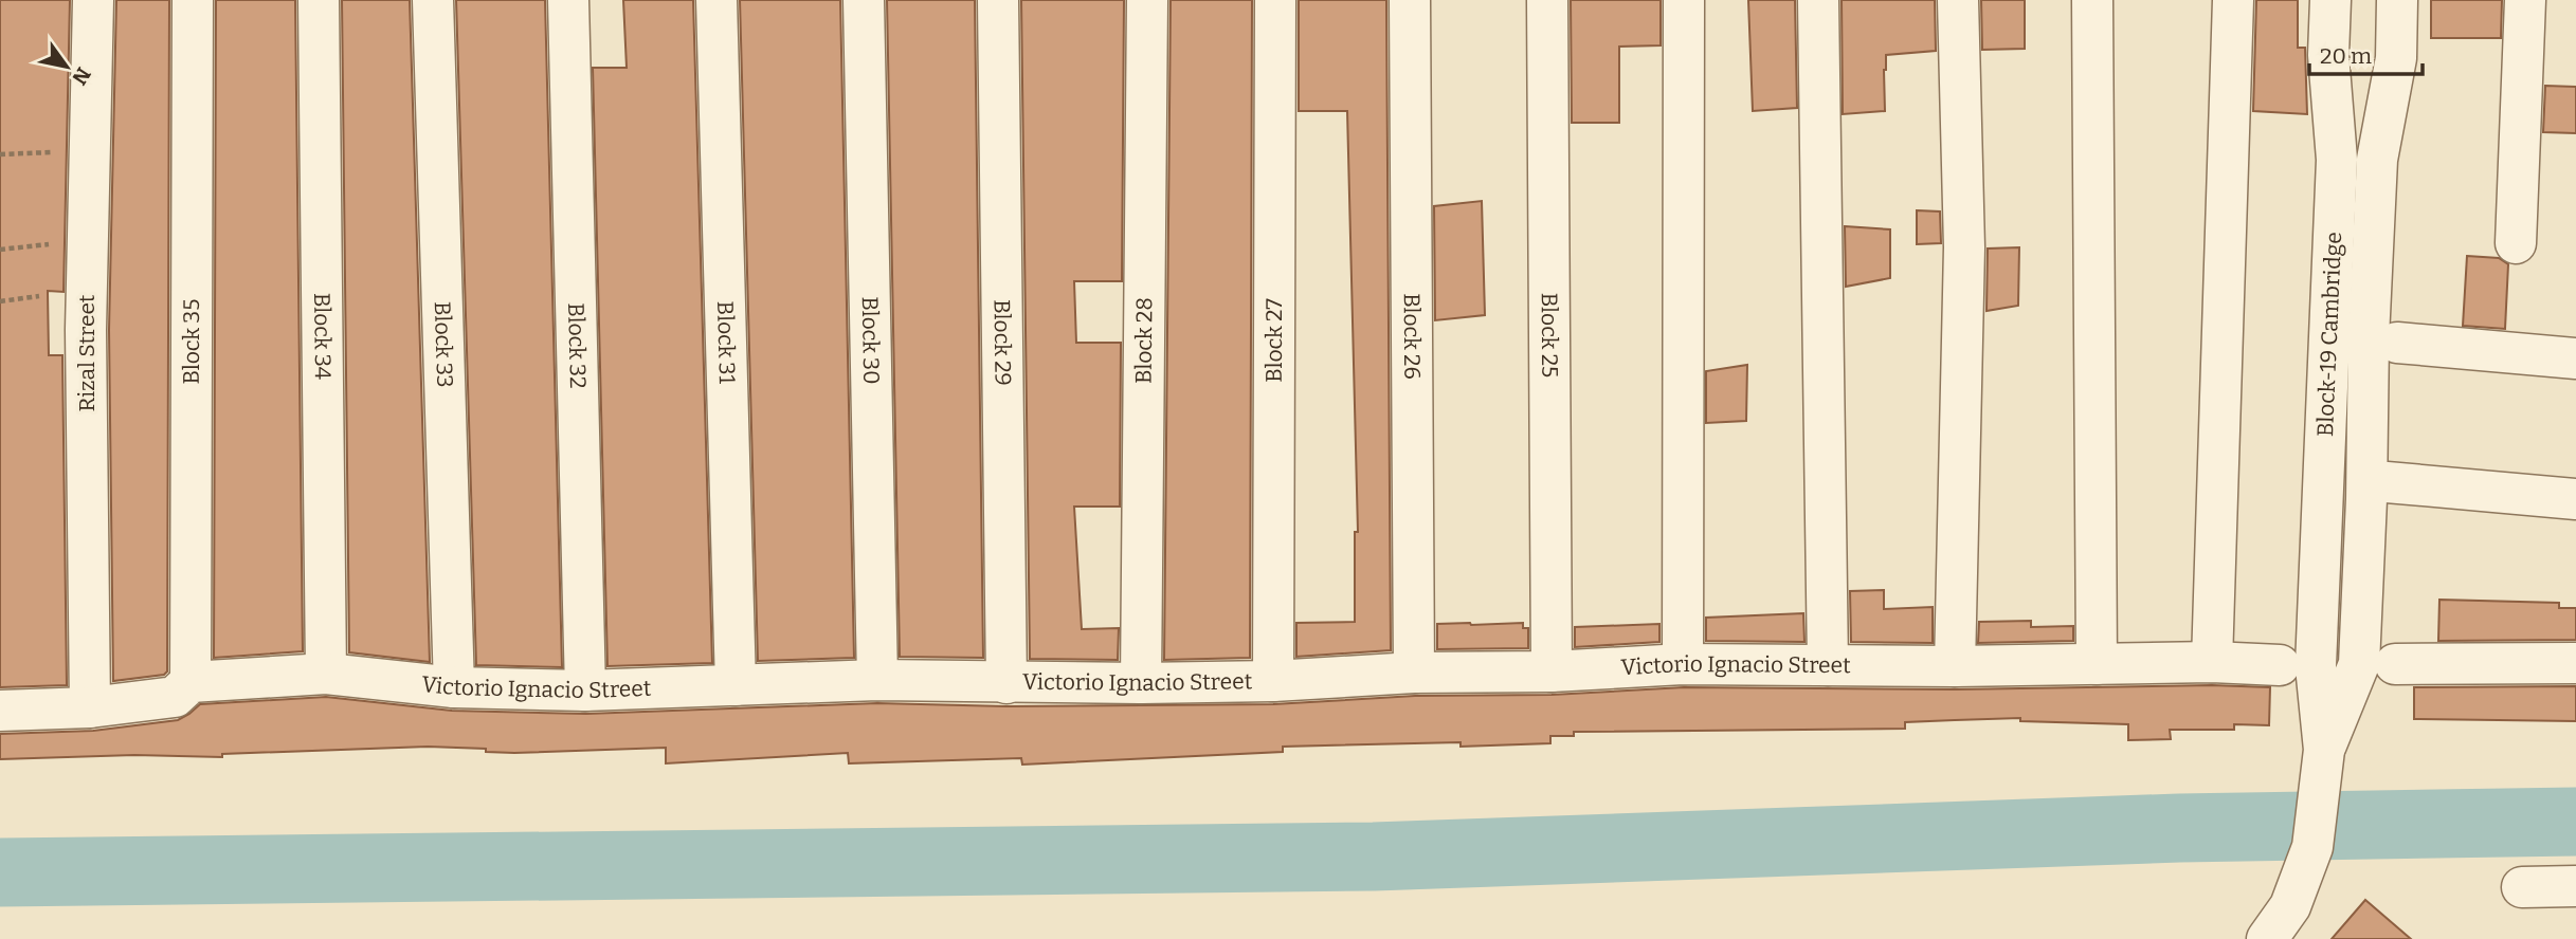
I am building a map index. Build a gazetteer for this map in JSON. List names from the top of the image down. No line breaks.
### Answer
{"streets":{"street":["Block-19 Cambridge","Block 26","Block 25","Block 34","Block 30","Block 27","Block 35","Block 29","Block 28","Block 31","Block 33","Block 32","Rizal Street","Victorio Ignacio Street"]},"crossings":[["Block-19 Cambridge","Victorio Ignacio Street"],["Block 26","Victorio Ignacio Street"],["Block 25","Victorio Ignacio Street"],["Block 34","Victorio Ignacio Street"],["Block 30","Victorio Ignacio Street"],["Block 27","Victorio Ignacio Street"],["Block 35","Victorio Ignacio Street"],["Block 29","Victorio Ignacio Street"],["Block 28","Victorio Ignacio Street"],["Block 31","Victorio Ignacio Street"],["Block 33","Victorio Ignacio Street"],["Block 32","Victorio Ignacio Street"],["Rizal Street","Victorio Ignacio Street"]],"scale_bar":"20 m","north":"bottom right"}
